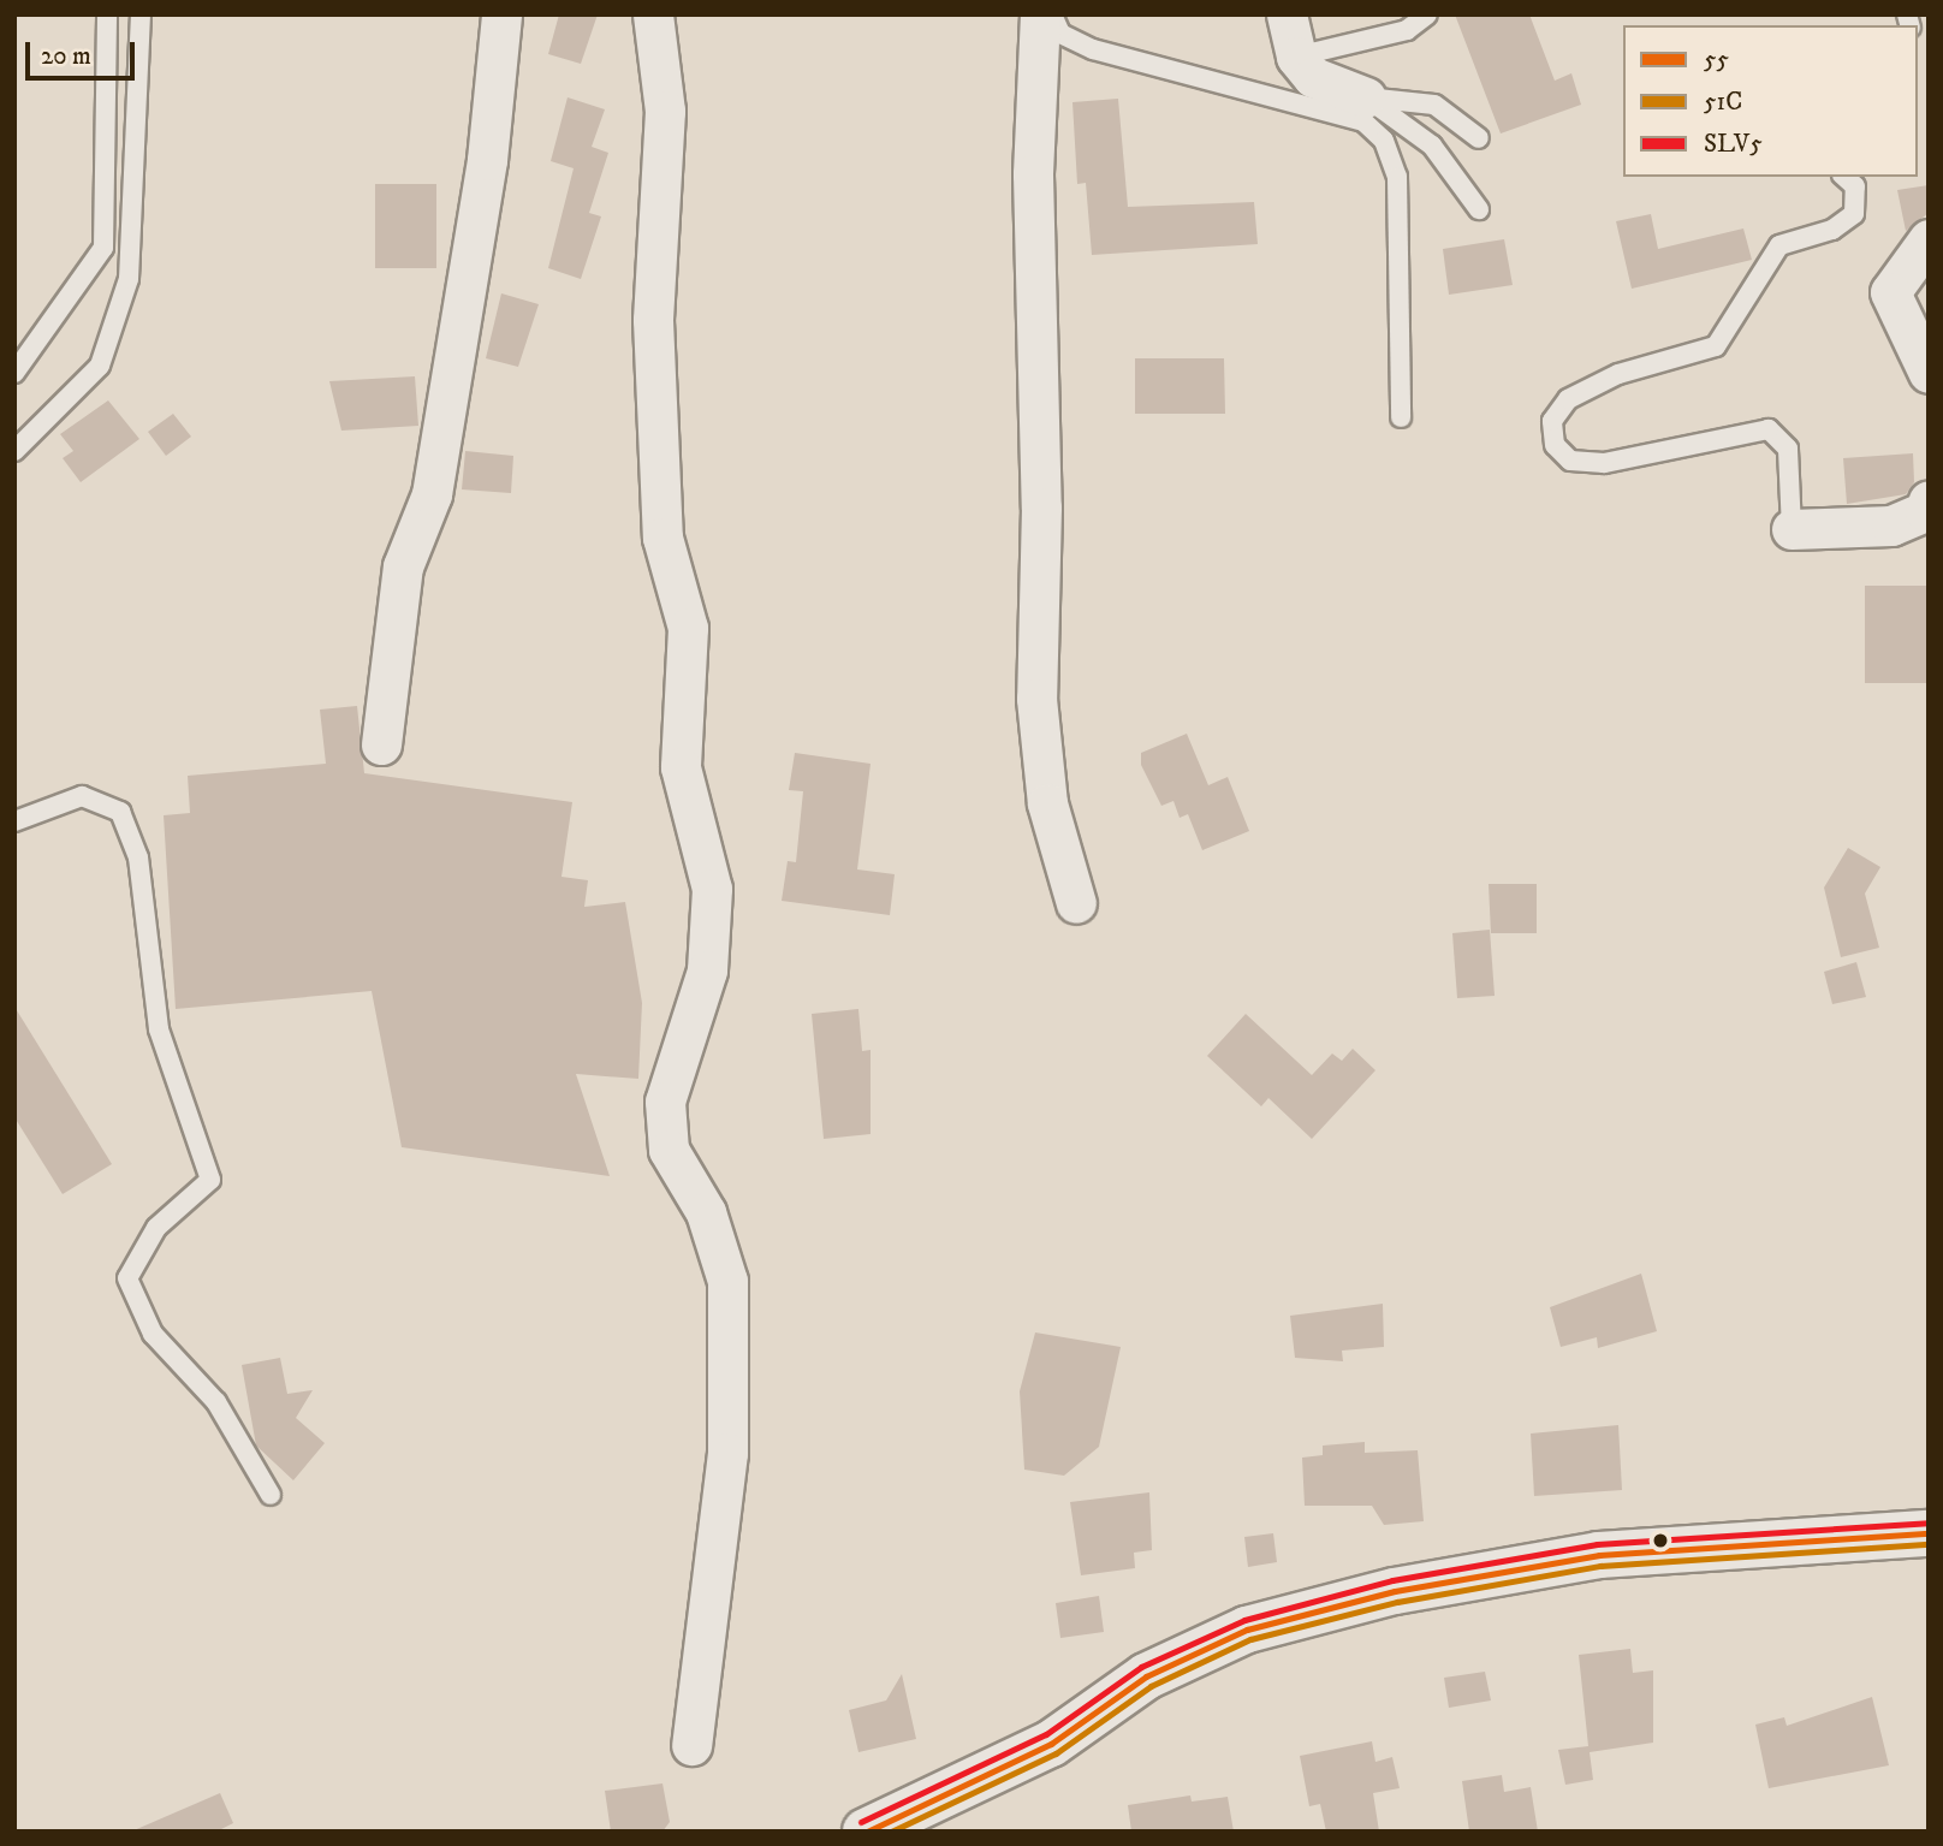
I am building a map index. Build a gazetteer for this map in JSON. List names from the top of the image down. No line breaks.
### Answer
{"lines":["transit line SLV5","transit line 55","transit line 51C"],"legend":["55","51C","SLV5"],"scale_bar":"20 m"}
